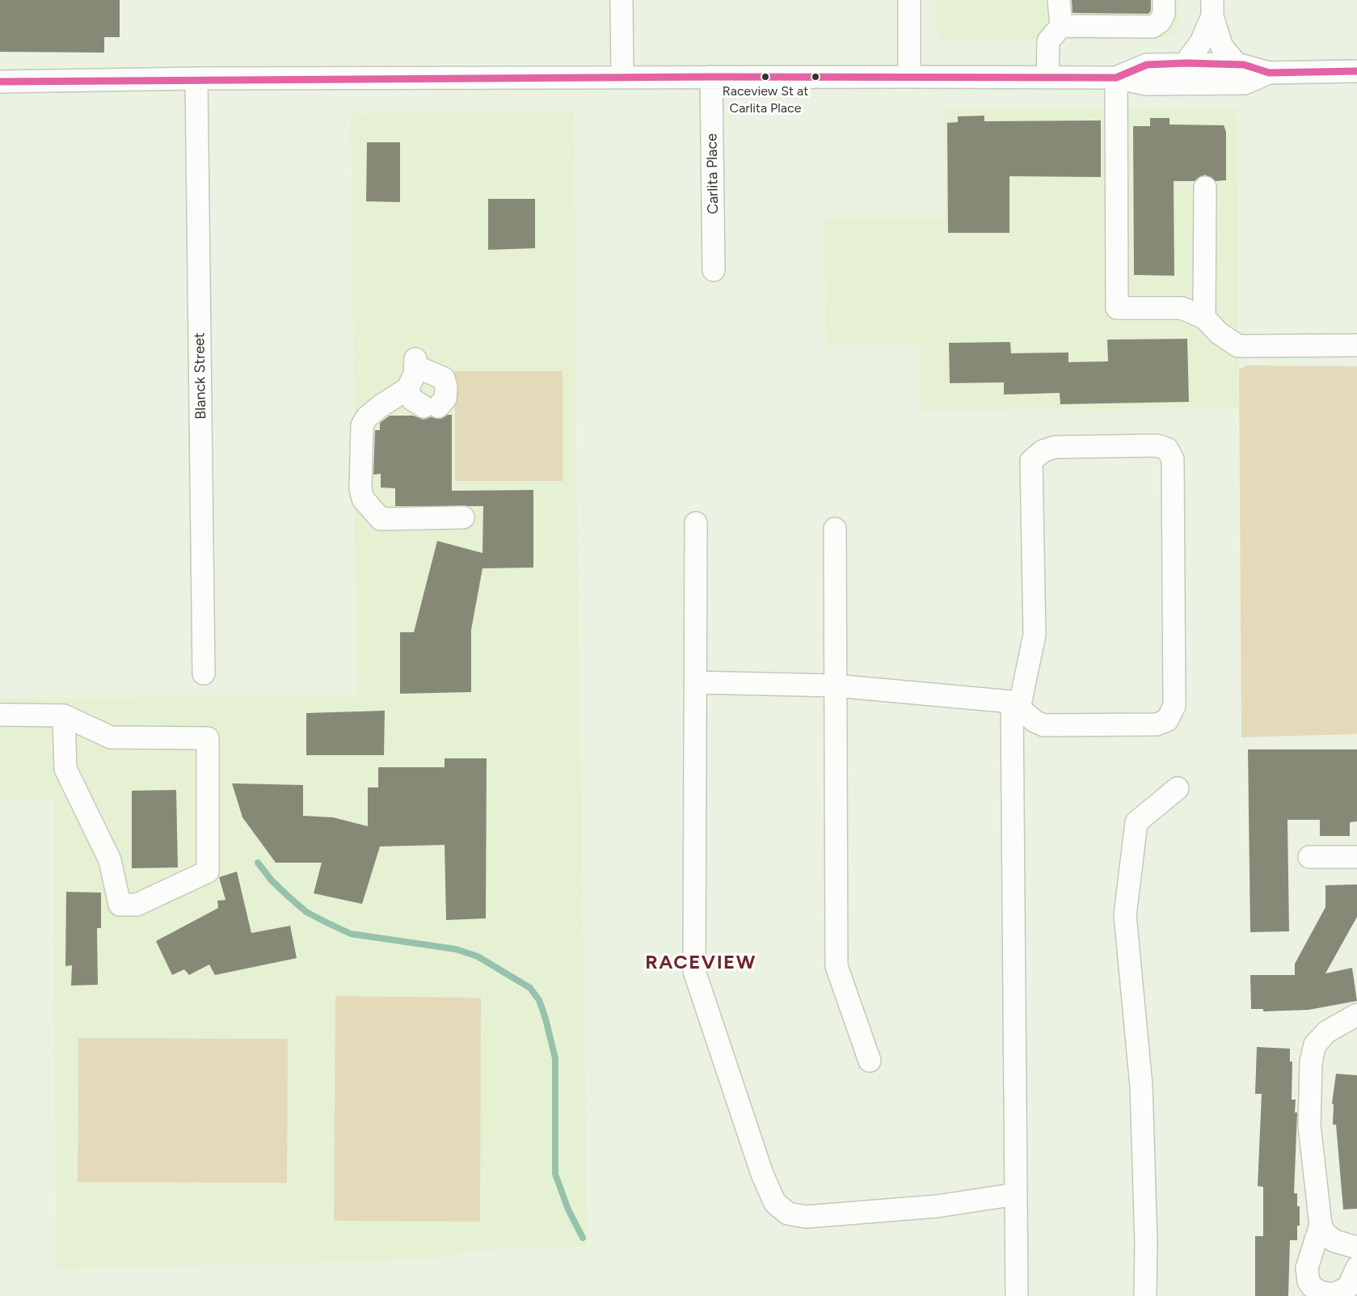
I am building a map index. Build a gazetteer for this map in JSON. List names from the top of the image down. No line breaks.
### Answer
{"streets":{"street":["Carlita Place","Blanck Street"]},"districts":["RACEVIEW"],"places":["Raceview St at Carlita Place"]}
